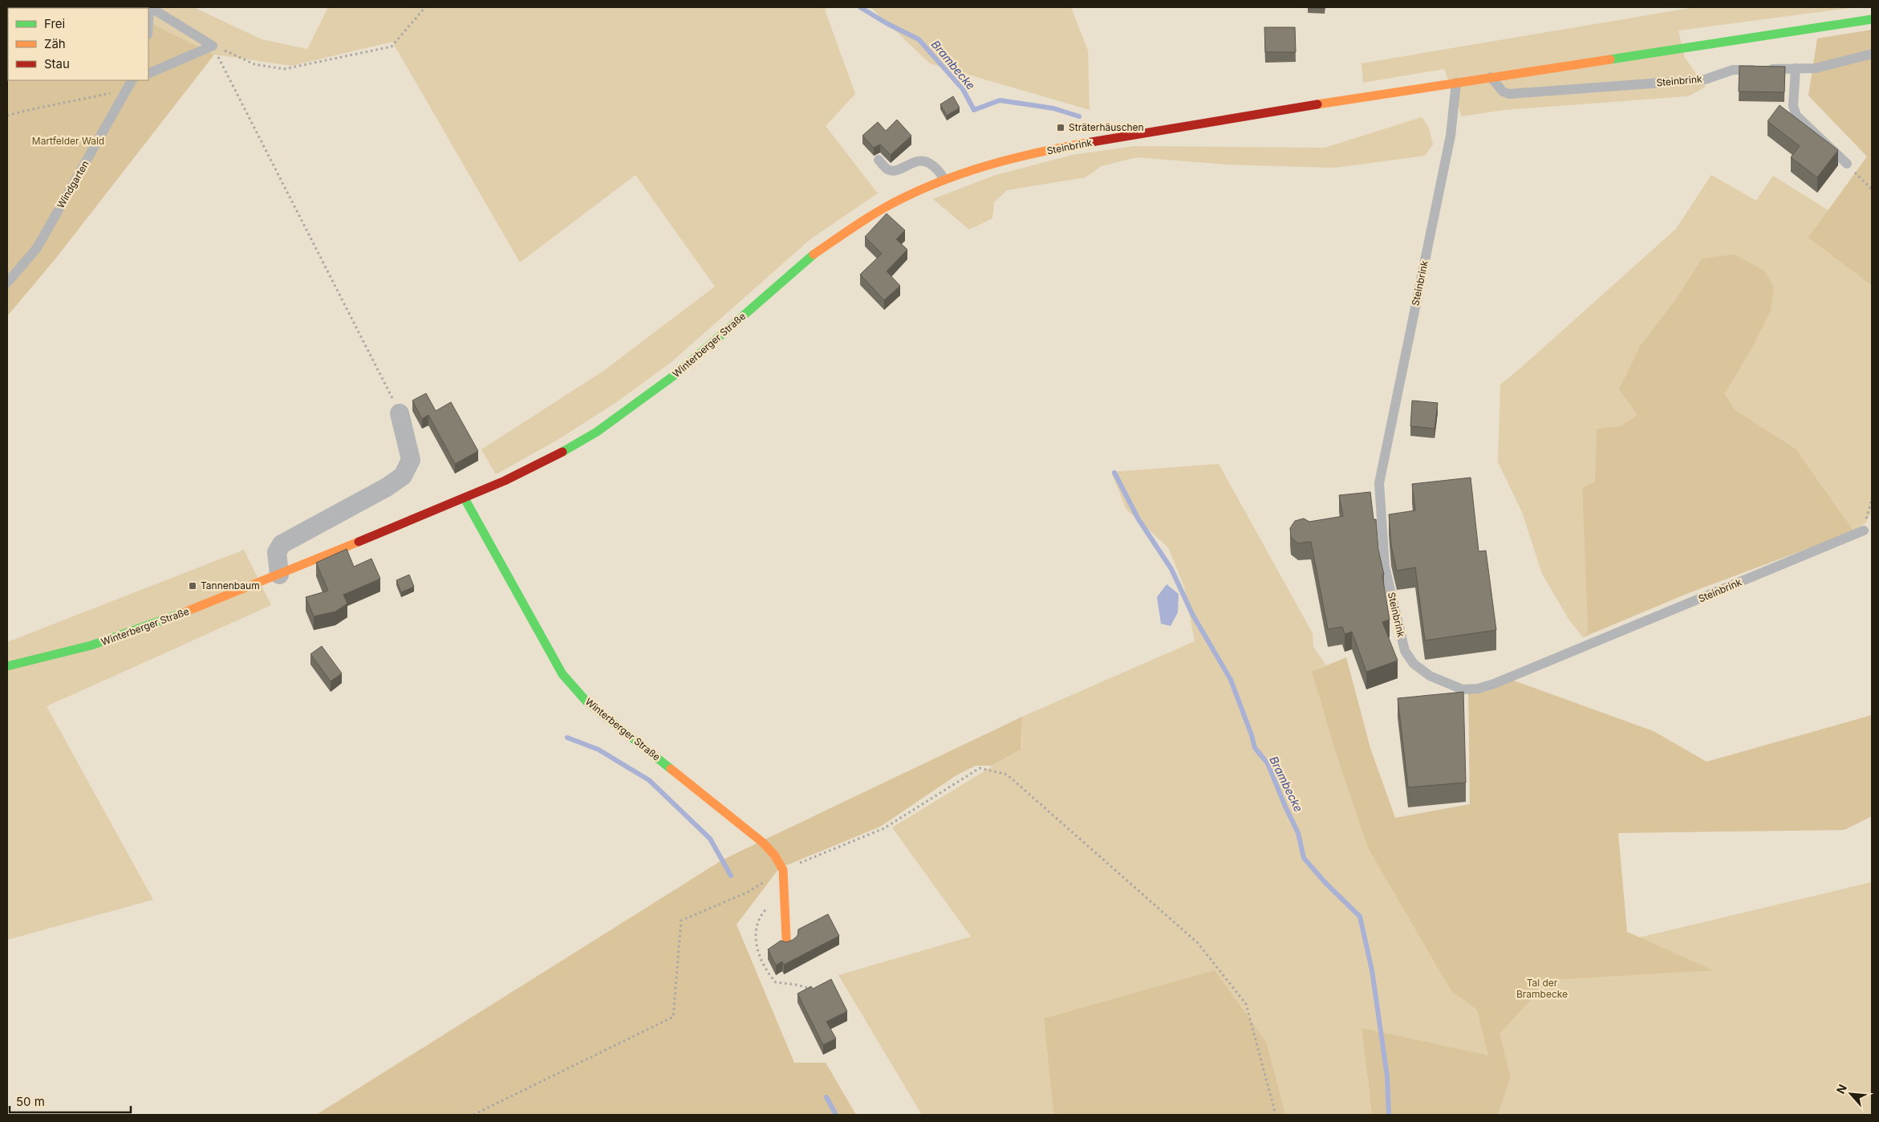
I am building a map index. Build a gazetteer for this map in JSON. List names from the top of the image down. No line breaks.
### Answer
{"streets":{"main road":["Steinbrink","Winterberger Straße"],"lane":["Windgarten"]},"crossings":[["Steinbrink","Winterberger Straße"]],"water":["Brambecke"],"parks":["Martfelder Wald","Tal der Brambecke"],"places":{"transit":["Sträterhäuschen","Tannenbaum"]},"legend":["Frei","Zäh","Stau"],"scale_bar":"50 m","north":"top left"}
